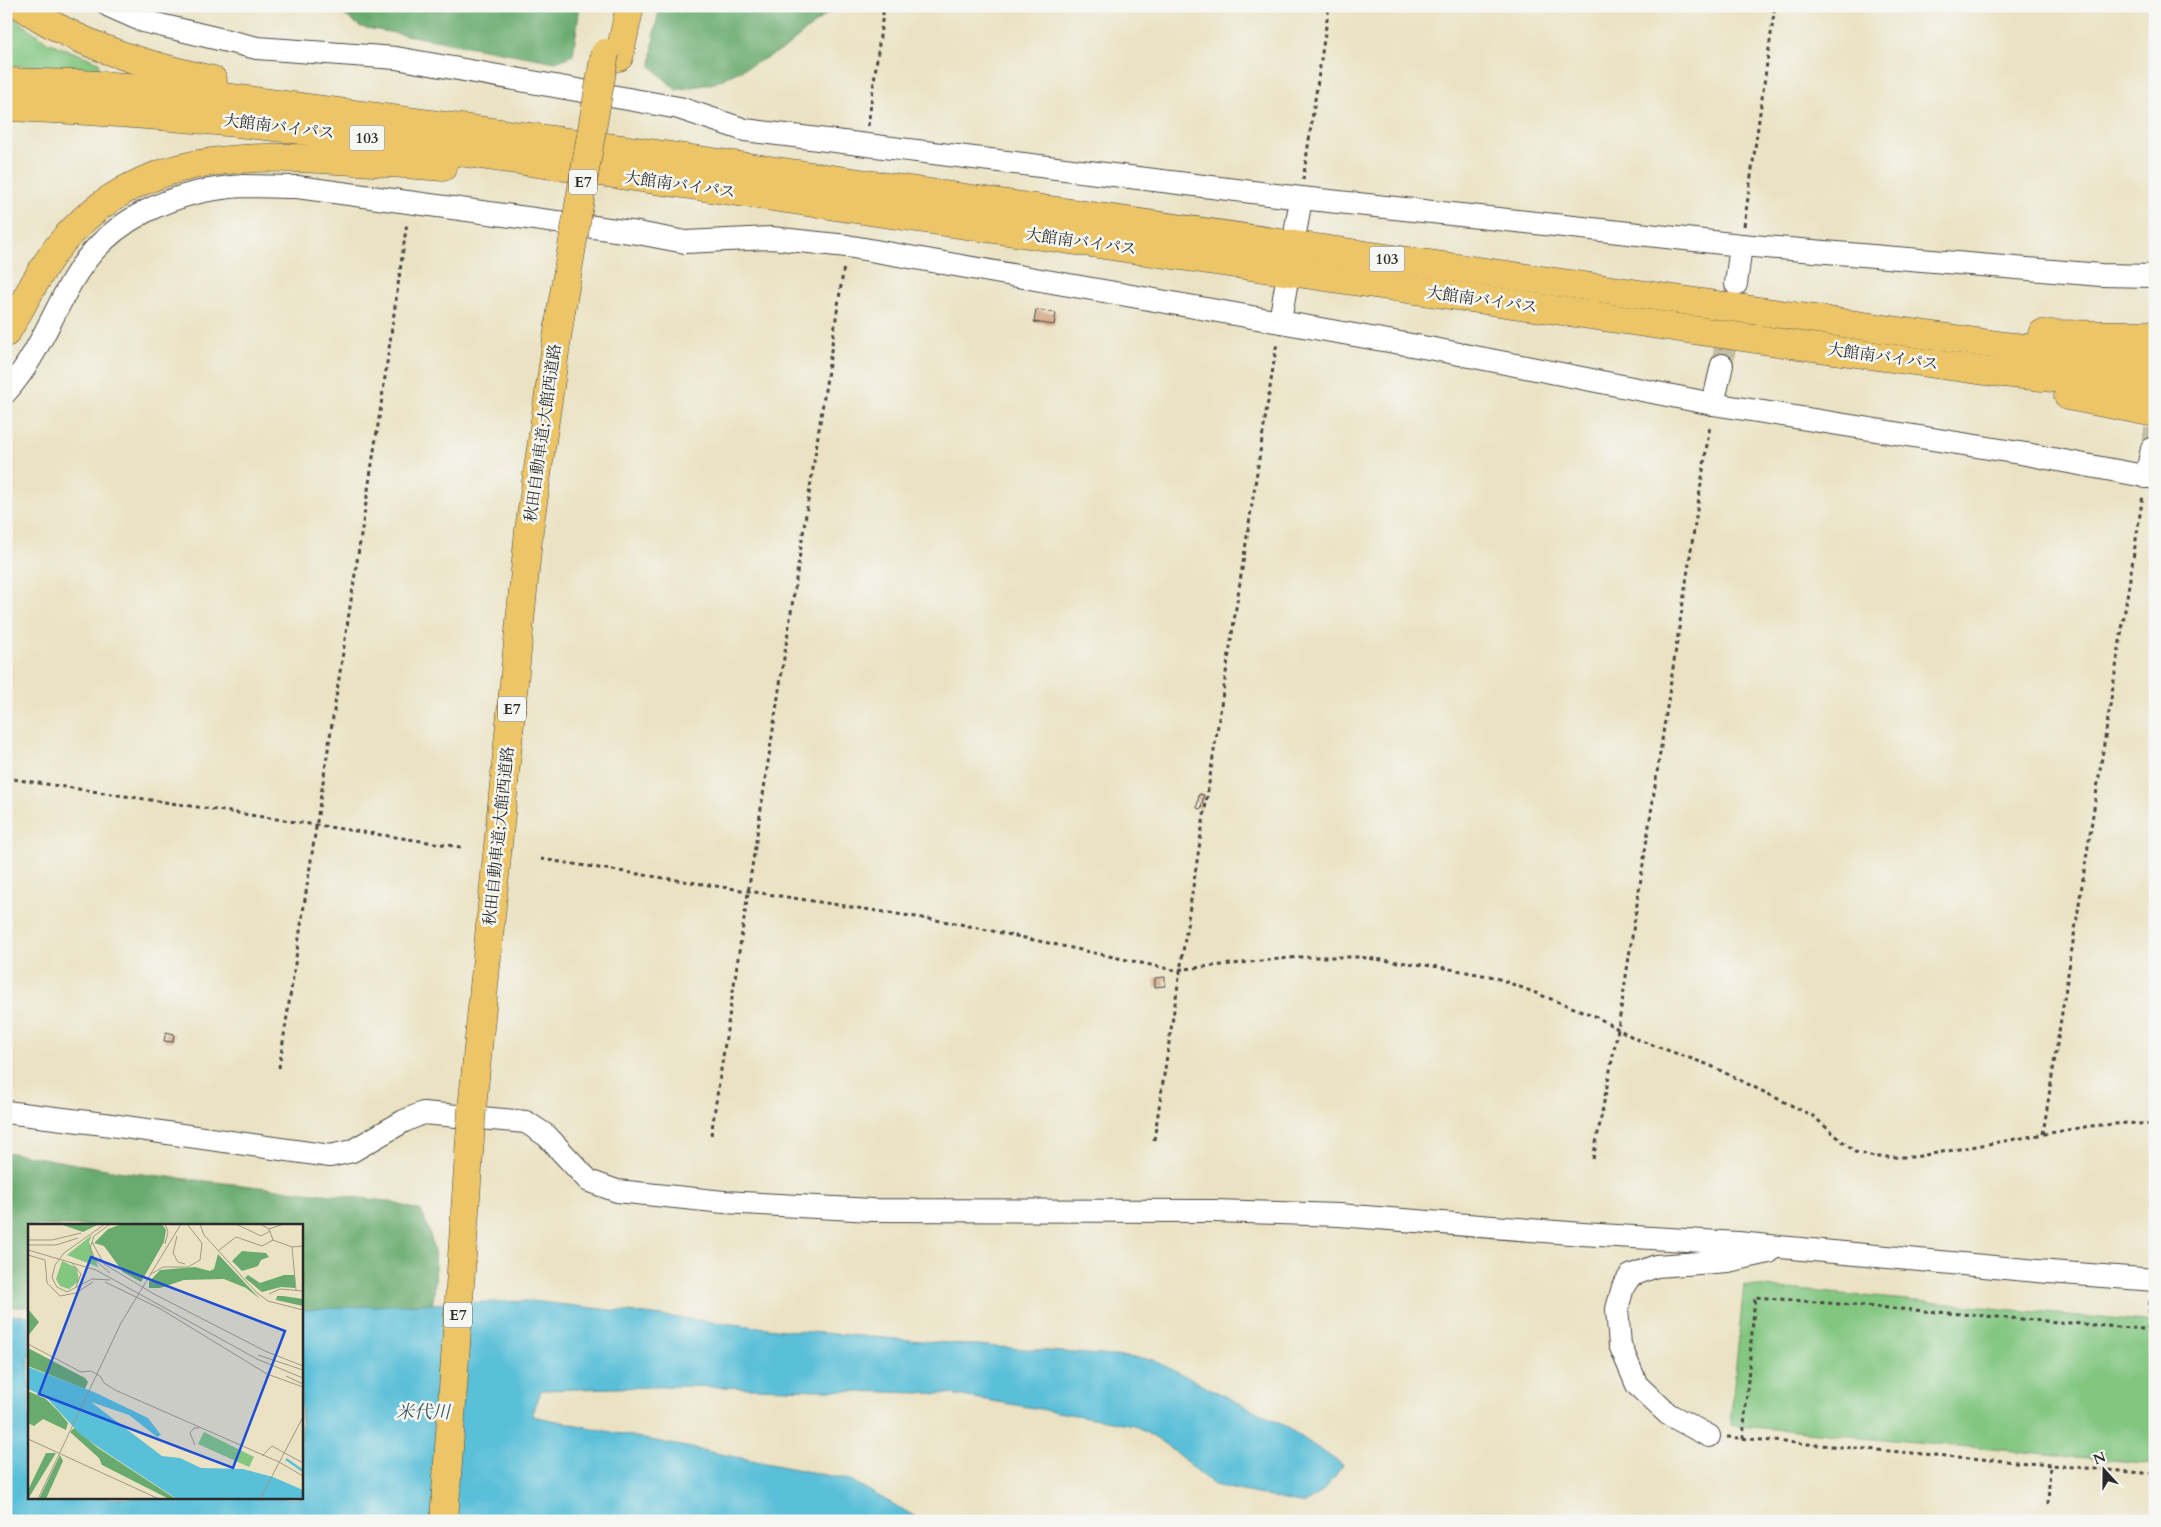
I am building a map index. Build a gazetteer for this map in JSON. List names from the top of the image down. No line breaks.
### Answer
{"streets":{"highway":["大館南バイパス","103","E7","秋田自動車道;大館西道路"]},"water":["米代川"],"north":"top"}
